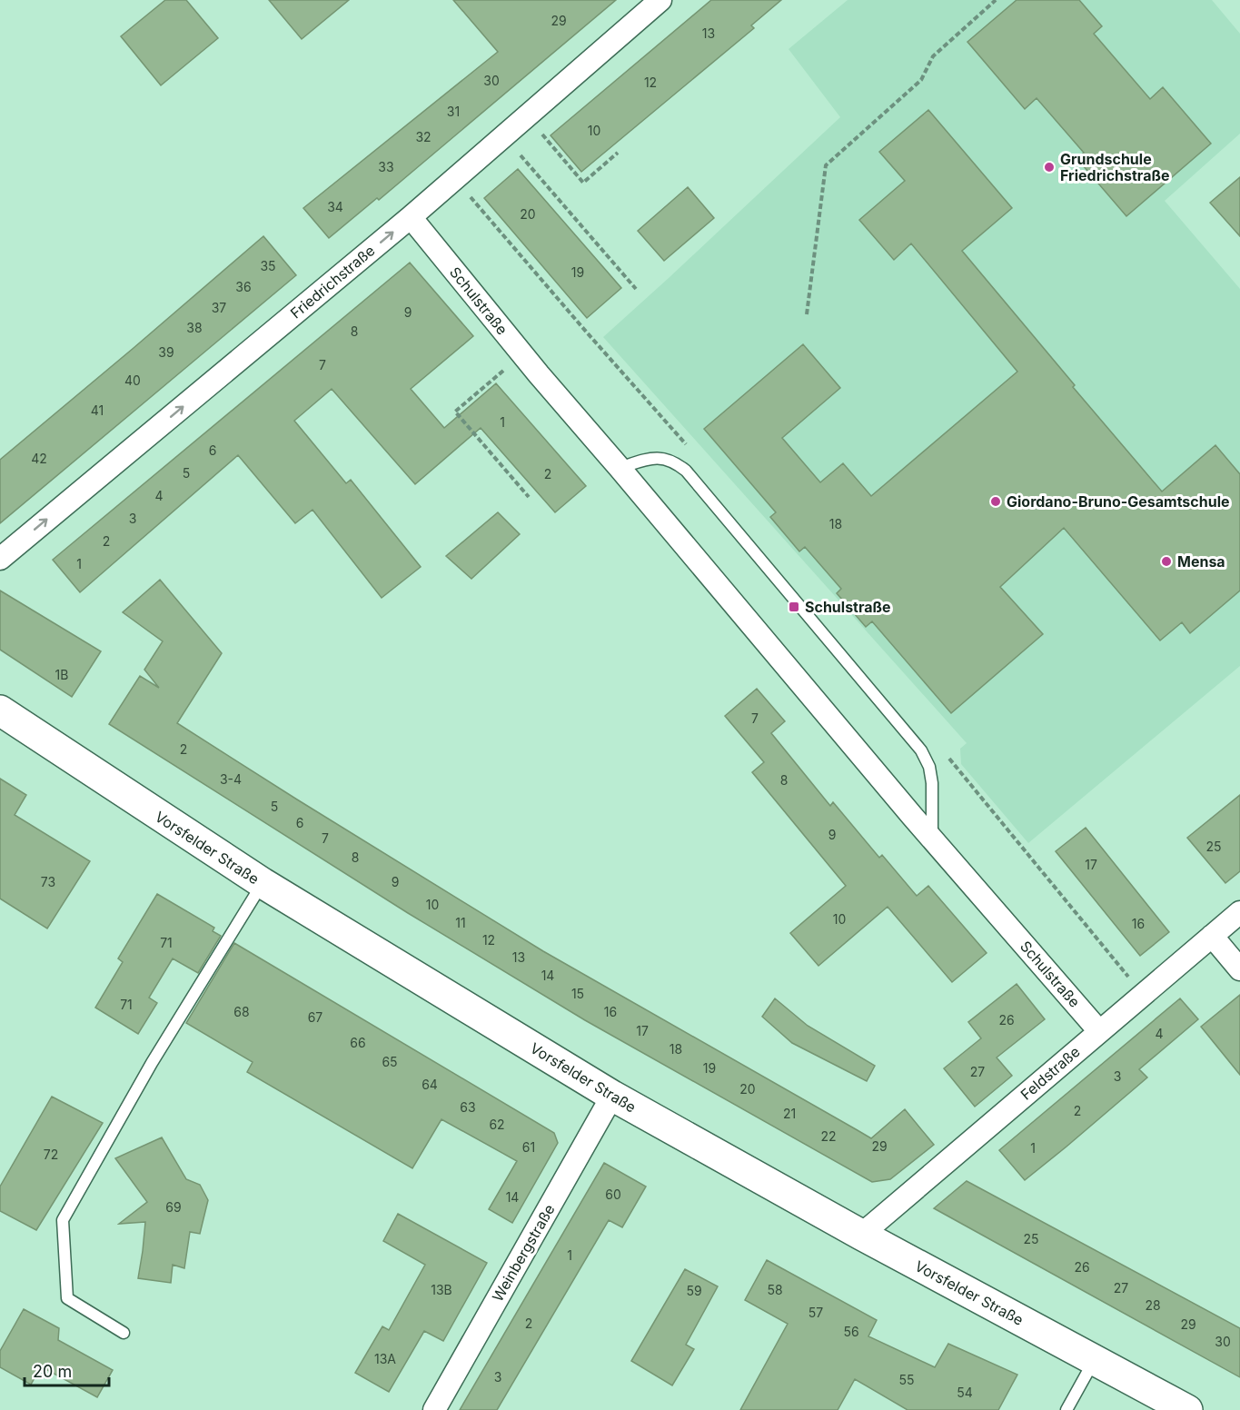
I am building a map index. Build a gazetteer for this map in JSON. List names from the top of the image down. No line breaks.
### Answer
{"streets":{"main road":["Vorsfelder Straße"],"street":["Friedrichstraße","Schulstraße","Feldstraße","Weinbergstraße"]},"crossings":[["Friedrichstraße","Schulstraße"],["Schulstraße","Feldstraße"],["Vorsfelder Straße","Feldstraße"],["Vorsfelder Straße","Weinbergstraße"]],"one_way":["Friedrichstraße"],"places":{"other":["Grundschule Friedrichstraße","Giordano-Bruno-Gesamtschule","Mensa"],"transit":["Schulstraße"]},"house_numbers":["29","13","30","12","31","10","32","33","34","20","35","19","36","37","9","38","8","39","7","40","41","1","6","42","5","2","4","3","18","2","1","1B","7","2","3-4","8","5","6","9","7","25","8","17","73","9","10","10","11","16","12","71","13","14","15","71","68","16","67","26","17","4","66","18","65","19","27","3","64","20","63","2","21","62","22","29","61","1","72","60","14","69","25","1","26","27","13B","58","59","28","57","2","29","56","30","13A","3","55","54"],"scale_bar":"20 m"}
